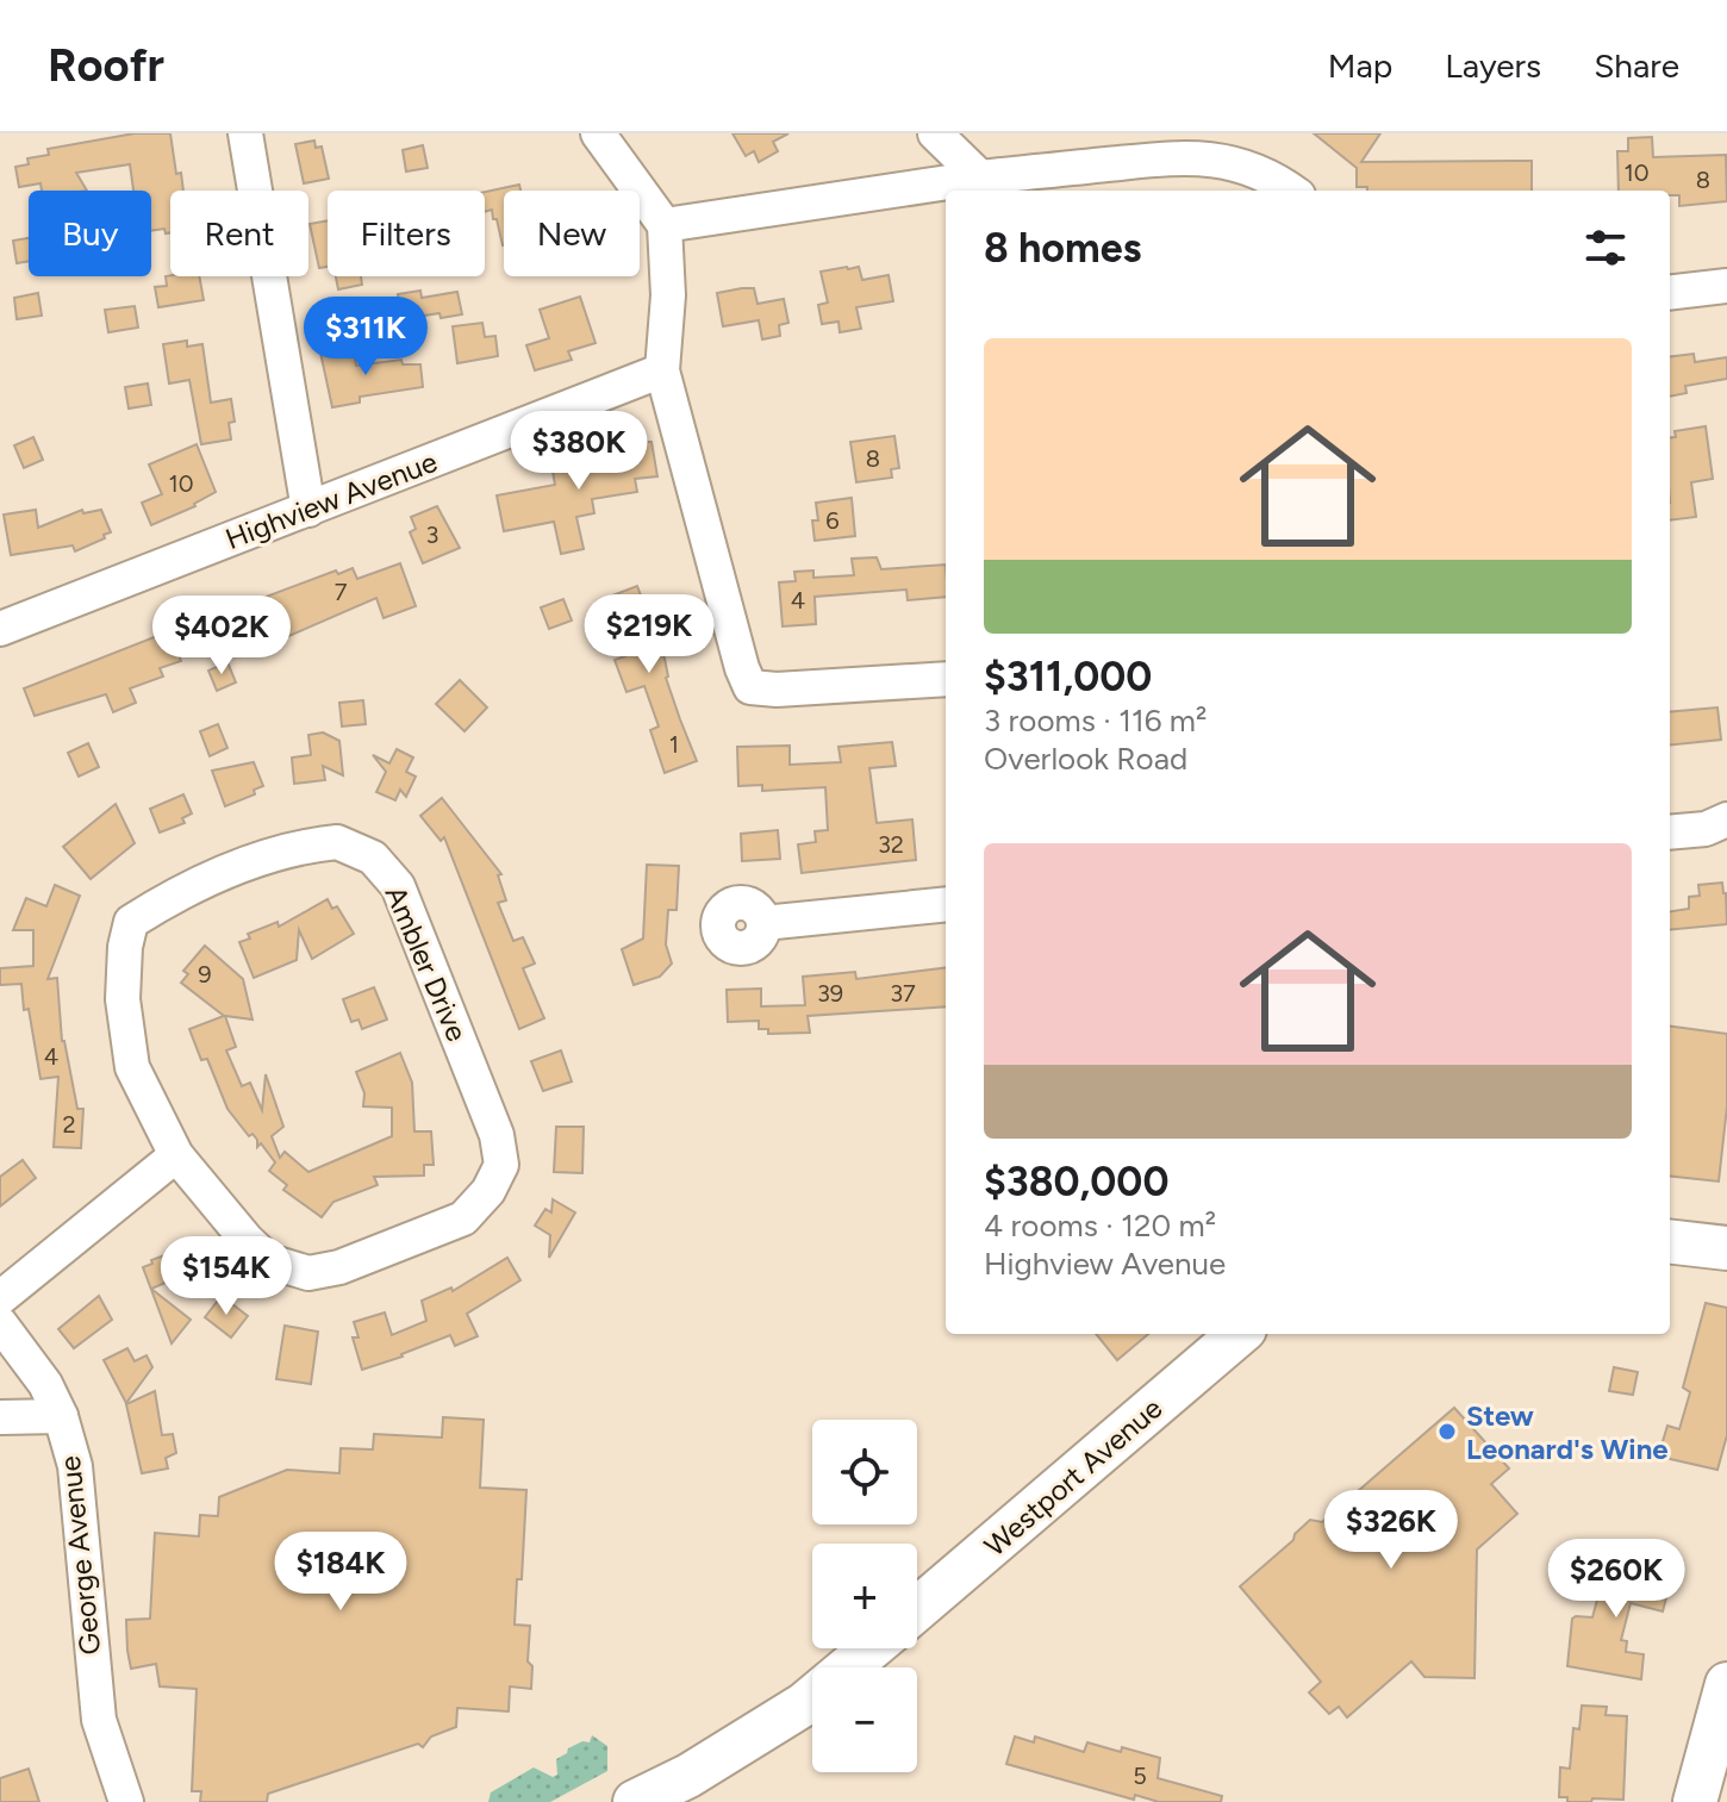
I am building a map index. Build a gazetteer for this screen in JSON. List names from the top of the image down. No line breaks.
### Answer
{"streets":{"main road":["Westport Avenue"],"street":["Highview Avenue","Ambler Drive","George Avenue"]},"places":["Stew Leonard's Wine"],"house_numbers":["10","8","8","10","6","3","7","4","1","32","9","39","37","4","2","5"],"page":{"header":"Roofr","nav":["Map","Layers","Share"],"chip":["Buy","Rent","Filters","New"],"heading":"8 homes","price":["$311K","$380K","$219K","$402K","$154K","$326K","$184K","$260K"],"list":[{"name":"$311,000","note":"3 rooms · 116 m² · Overlook Road"},{"name":"$380,000","note":"4 rooms · 120 m² · Highview Avenue"}],"map_buttons":["+","−"]}}
